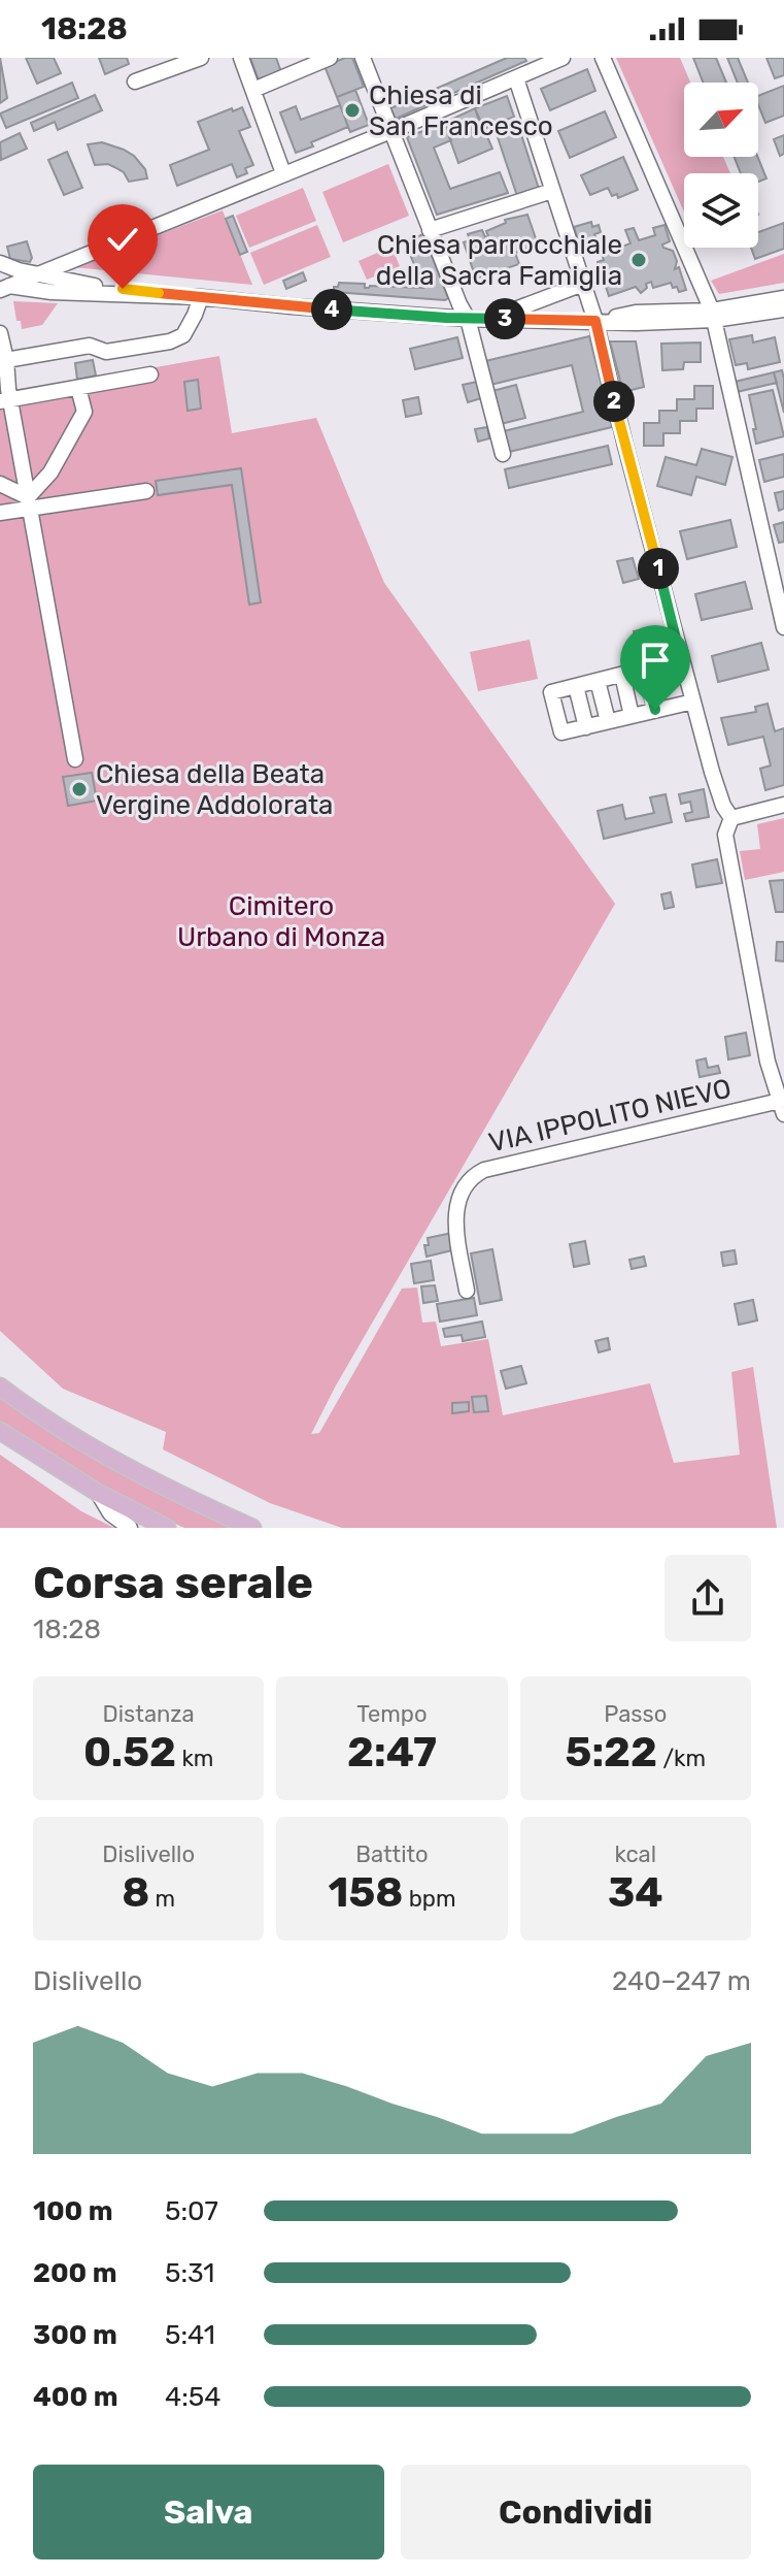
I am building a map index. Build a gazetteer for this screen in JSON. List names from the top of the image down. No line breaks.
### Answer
{"streets":{"street":["VIA IPPOLITO NIEVO"]},"parks":["Cimitero Urbano di Monza"],"places":["Chiesa di San Francesco","Chiesa parrocchiale della Sacra Famiglia","Chiesa della Beata Vergine Addolorata"],"north":"top right","page":{"status":"18:28","pins":["4","3","2","1"],"heading":["Corsa serale","18:28"],"stats":[["Distanza","0.52 km"],["Tempo","2:47"],["Passo","5:22 /km"],["Dislivello","8 m"],["Battito","158 bpm"],["kcal","34"]],"chart":["Dislivello","240–247 m"],"list":[{"name":"100 m","note":"5:07"},{"name":"200 m","note":"5:31"},{"name":"300 m","note":"5:41"},{"name":"400 m","note":"4:54"}],"buttons":["Salva","Condividi"]}}
